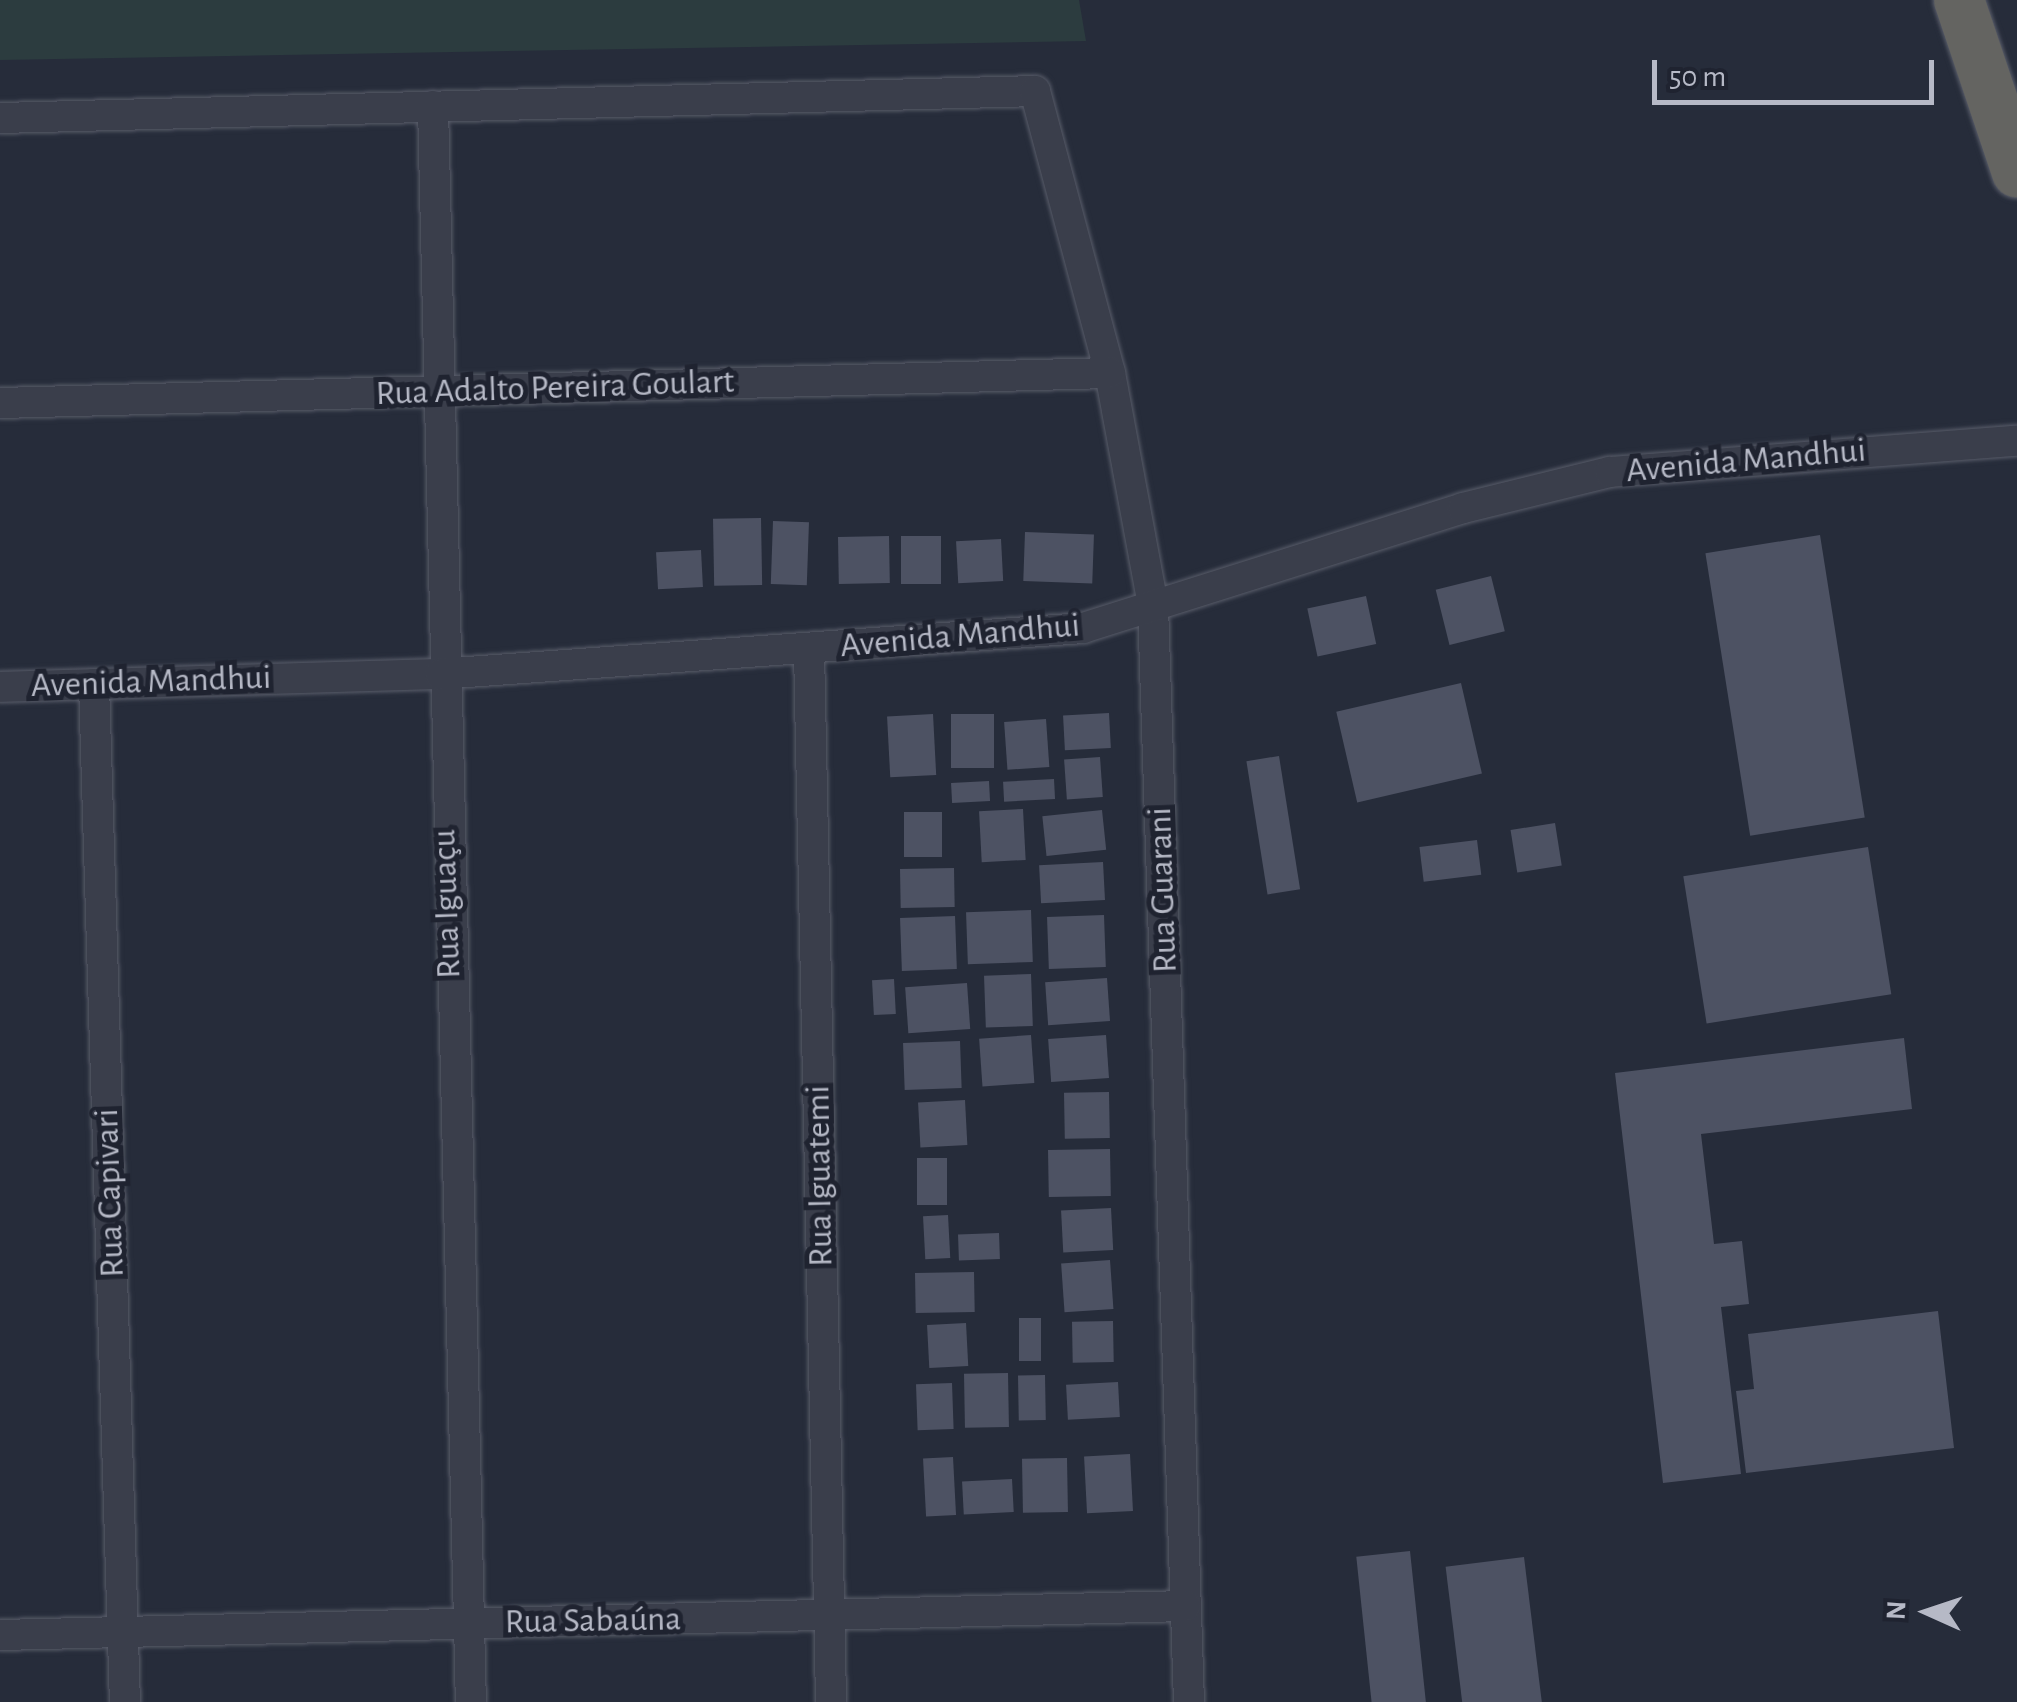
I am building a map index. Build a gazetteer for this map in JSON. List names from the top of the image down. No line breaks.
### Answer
{"streets":{"street":["Rua Adalto Pereira Goulart","Avenida Mandhui","Rua Guarani","Rua Iguaçu","Rua Iguatemi","Rua Capivari","Rua Sabaúna"]},"crossings":[["Rua Adalto Pereira Goulart","Rua Guarani"],["Rua Adalto Pereira Goulart","Rua Iguaçu"],["Avenida Mandhui","Rua Guarani"],["Avenida Mandhui","Rua Iguaçu"],["Avenida Mandhui","Rua Iguatemi"],["Avenida Mandhui","Rua Capivari"],["Rua Guarani","Rua Iguaçu"],["Rua Guarani","Rua Sabaúna"],["Rua Iguaçu","Rua Sabaúna"],["Rua Iguatemi","Rua Sabaúna"],["Rua Capivari","Rua Sabaúna"]],"scale_bar":"50 m","north":"left"}
